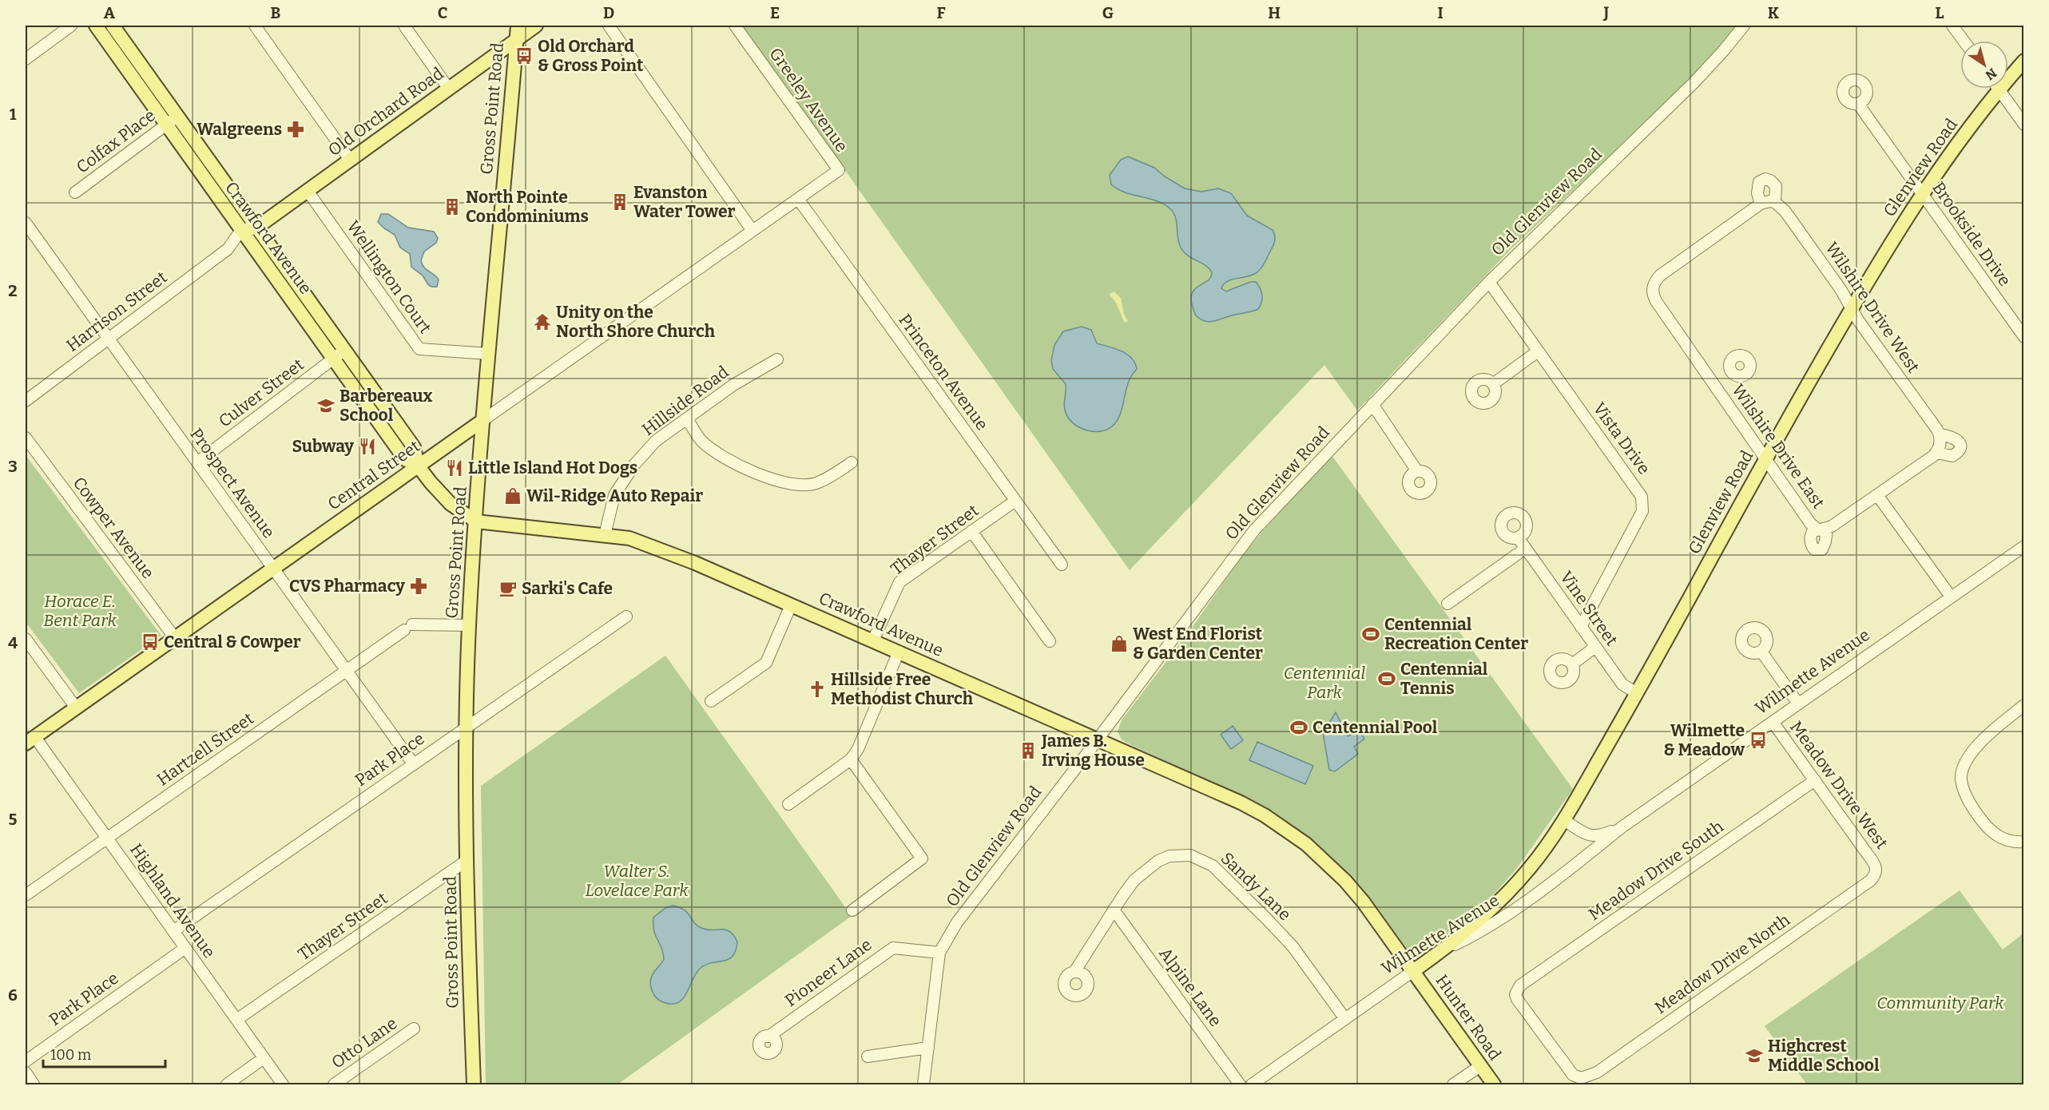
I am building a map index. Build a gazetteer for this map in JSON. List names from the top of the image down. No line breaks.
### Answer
{"streets":{"main road":["Gross Point Road","Old Orchard Road","Glenview Road","Crawford Avenue","Central Street","Wilmette Avenue","Hunter Road"],"street":["Greeley Avenue","Colfax Place","Old Glenview Road","Brookside Drive","Wellington Court","Wilshire Drive West","Harrison Street","Princeton Avenue","Culver Street","Hillside Road","Vista Drive","Wilshire Drive East","Prospect Avenue","Cowper Avenue","Thayer Street","Vine Street","Hartzell Street","Park Place","Meadow Drive West","Meadow Drive South","Sandy Lane","Highland Avenue","Meadow Drive North","Pioneer Lane","Alpine Lane","Otto Lane"]},"crossings":[["Greeley Avenue","Central Street"],["Gross Point Road","Old Orchard Road"],["Gross Point Road","Crawford Avenue"],["Gross Point Road","Wellington Court"],["Gross Point Road","Central Street"],["Gross Point Road","Thayer Street"],["Gross Point Road","Hartzell Street"],["Gross Point Road","Park Place"],["Old Orchard Road","Crawford Avenue"],["Old Orchard Road","Wellington Court"],["Old Orchard Road","Harrison Street"],["Colfax Place","Crawford Avenue"],["Glenview Road","Brookside Drive"],["Glenview Road","Wilshire Drive West"],["Glenview Road","Wilshire Drive East"],["Glenview Road","Vine Street"],["Glenview Road","Wilmette Avenue"],["Old Glenview Road","Crawford Avenue"],["Old Glenview Road","Vista Drive"],["Old Glenview Road","Pioneer Lane"],["Crawford Avenue","Harrison Street"],["Crawford Avenue","Culver Street"],["Crawford Avenue","Hillside Road"],["Crawford Avenue","Central Street"],["Crawford Avenue","Thayer Street"],["Crawford Avenue","Wilmette Avenue"],["Crawford Avenue","Hunter Road"],["Wilshire Drive West","Wilshire Drive East"],["Harrison Street","Prospect Avenue"],["Princeton Avenue","Central Street"],["Princeton Avenue","Thayer Street"],["Culver Street","Prospect Avenue"],["Vista Drive","Vine Street"],["Central Street","Prospect Avenue"],["Central Street","Cowper Avenue"],["Central Street","Highland Avenue"],["Prospect Avenue","Hartzell Street"],["Prospect Avenue","Park Place"],["Thayer Street","Highland Avenue"],["Wilmette Avenue","Meadow Drive West"],["Wilmette Avenue","Sandy Lane"],["Wilmette Avenue","Hunter Road"],["Hartzell Street","Highland Avenue"],["Park Place","Highland Avenue"],["Meadow Drive West","Meadow Drive South"],["Meadow Drive West","Meadow Drive North"],["Meadow Drive South","Meadow Drive North"],["Sandy Lane","Alpine Lane"]],"parks":["Horace E. Bent Park","Centennial Park","Walter S. Lovelace Park","Community Park"],"places":{"bus stop":["Old Orchard & Gross Point","Central & Cowper","Wilmette & Meadow"],"pharmacy":["Walgreens","CVS Pharmacy"],"building":["Evanston Water Tower","North Pointe Condominiums","James B. Irving House"],"temple":["Unity on the North Shore Church"],"school or university":["Barbereaux School","Highcrest Middle School"],"restaurant":["Subway","Little Island Hot Dogs"],"shop":["Wil-Ridge Auto Repair","West End Florist & Garden Center"],"cafe":["Sarki's Cafe"],"sports":["Centennial Recreation Center","Centennial Tennis","Centennial Pool"],"church":["Hillside Free Methodist Church"]},"scale_bar":"100 m","north":"bottom right","grid":{"columns":["A","B","C","D","E","F","G","H","I","J","K","L"],"rows":["1","2","3","4","5","6"]}}
